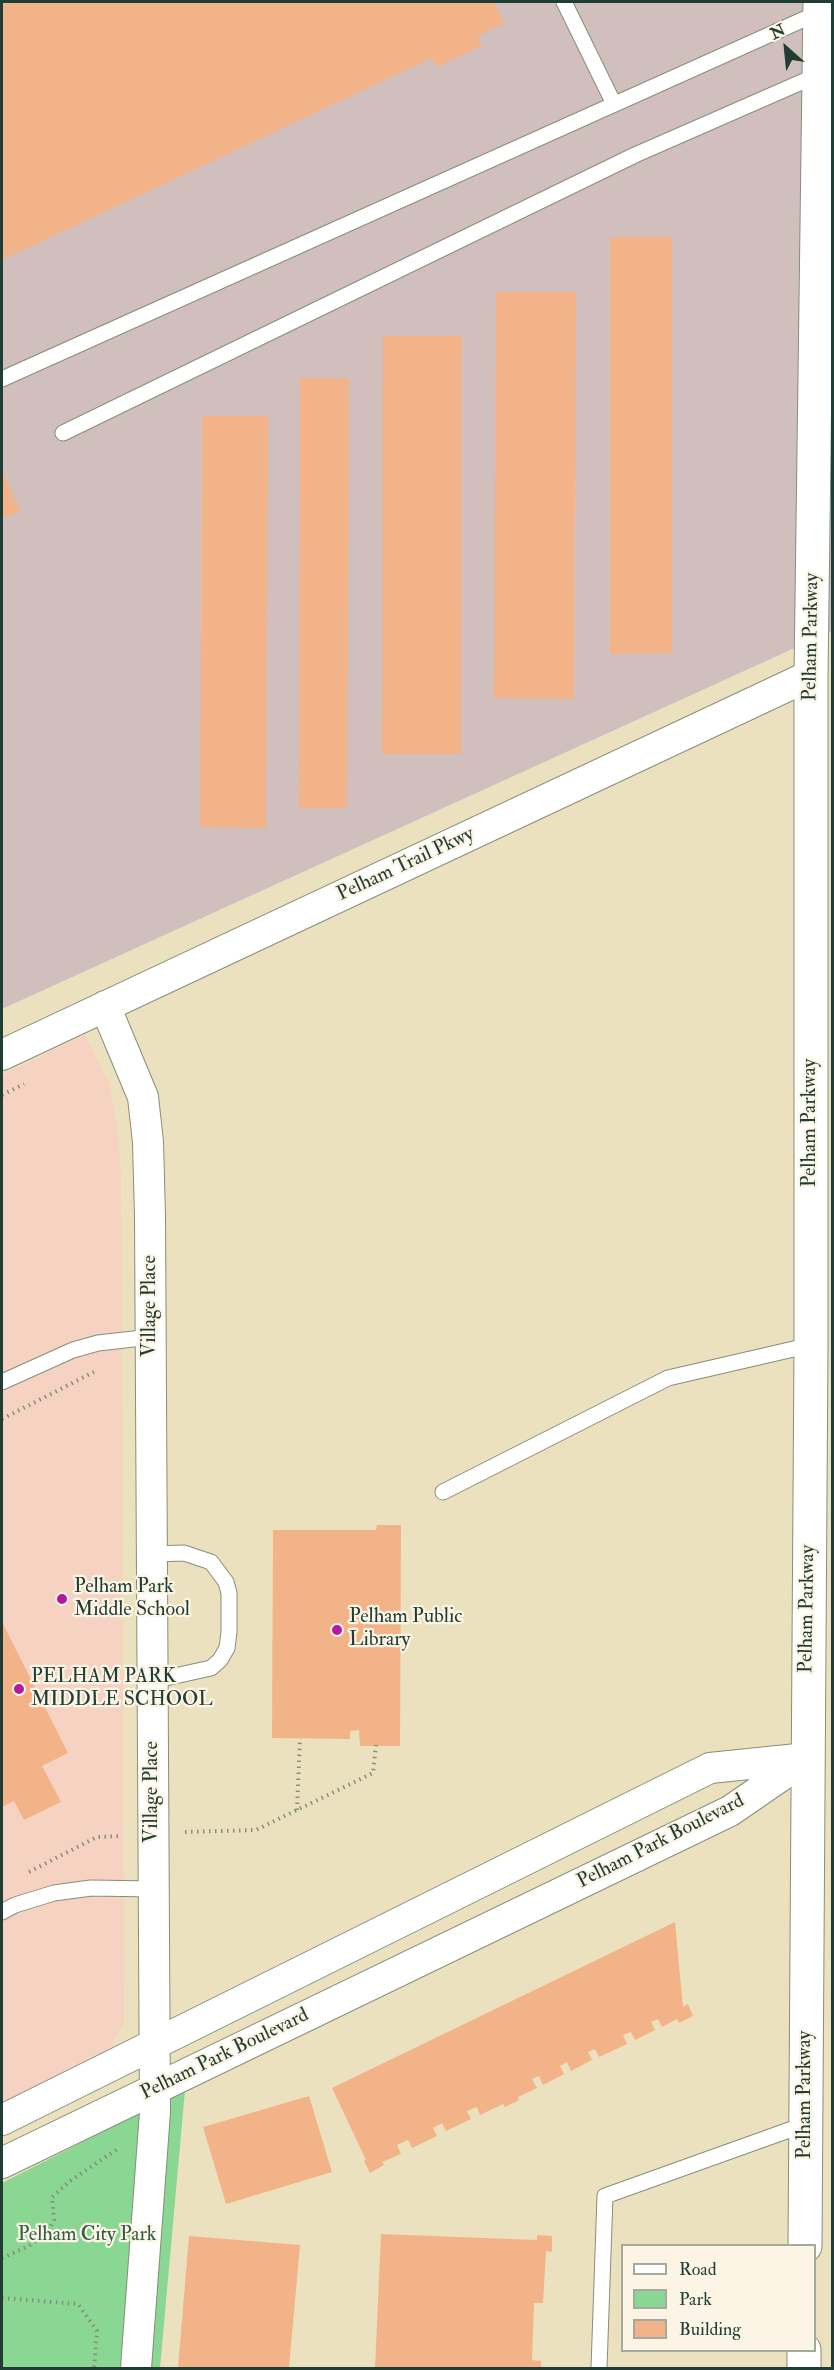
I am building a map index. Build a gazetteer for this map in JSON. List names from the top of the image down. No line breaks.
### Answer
{"streets":{"main road":["Pelham Parkway"],"street":["Pelham Trail Pkwy","Village Place","Pelham Park Boulevard"]},"crossings":[["Pelham Parkway","Pelham Trail Pkwy"],["Pelham Parkway","Pelham Park Boulevard"],["Pelham Trail Pkwy","Village Place"],["Village Place","Pelham Park Boulevard"]],"parks":["Pelham City Park"],"places":["Pelham Park Middle School","Pelham Public Library","PELHAM PARK MIDDLE SCHOOL"],"legend":["Road","Park","Building"],"north":"top left"}
